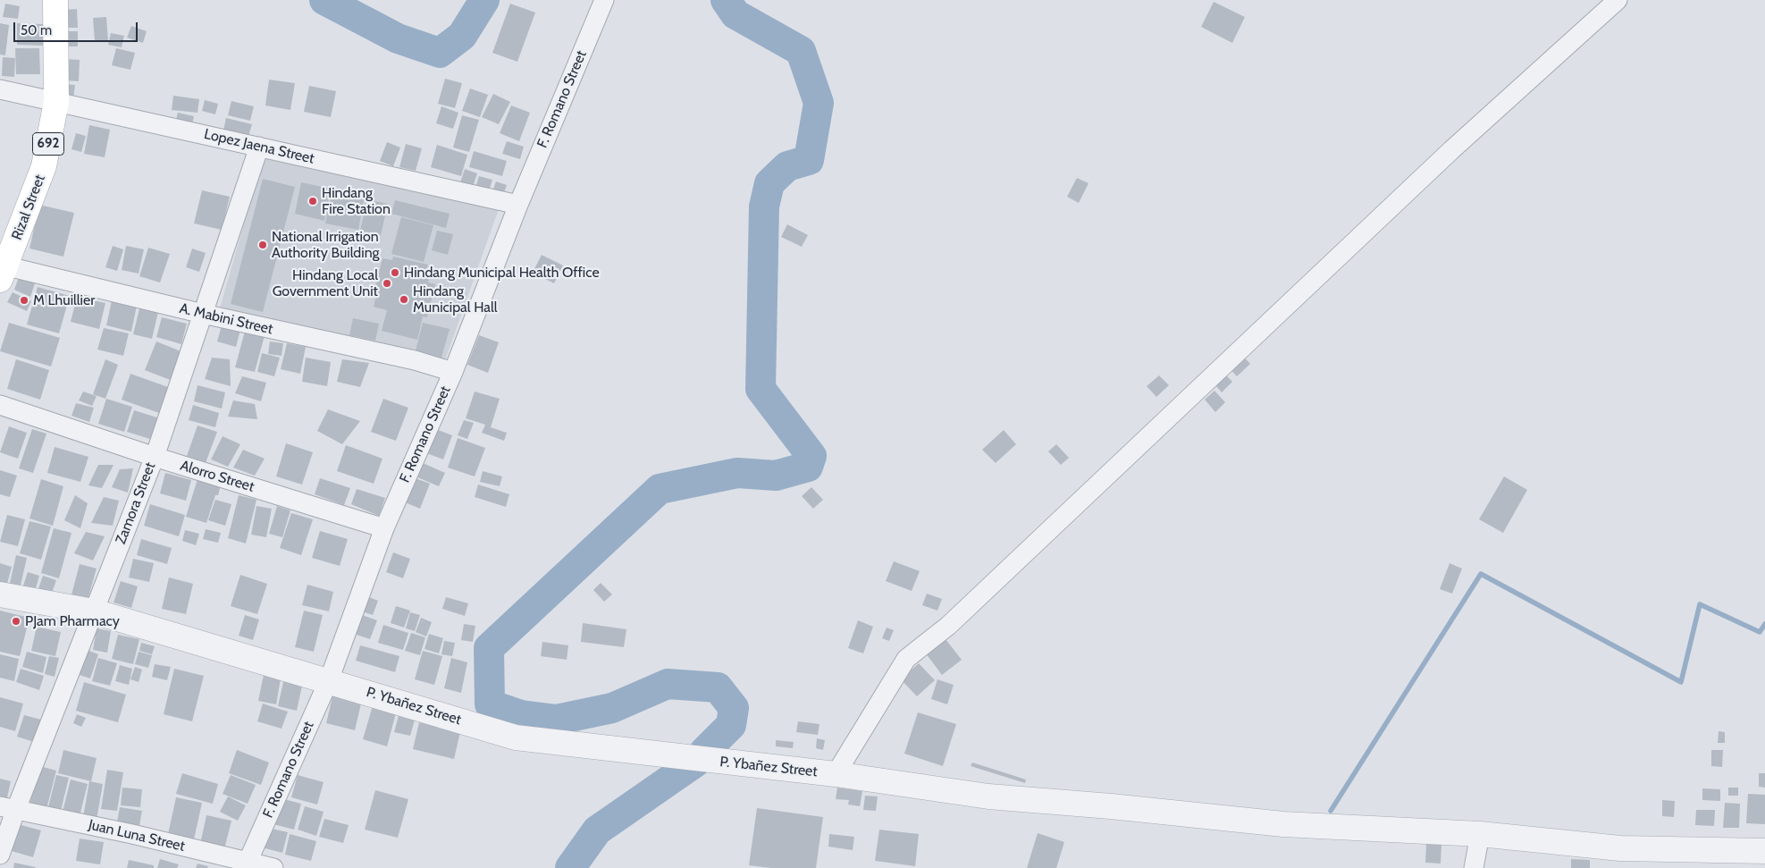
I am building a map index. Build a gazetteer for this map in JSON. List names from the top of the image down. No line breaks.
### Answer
{"streets":{"main road":["692","Rizal Street"],"street":["F. Romano Street","Lopez Jaena Street","A. Mabini Street","Alorro Street","Zamora Street","P. Ybañez Street","Juan Luna Street"]},"crossings":[["F. Romano Street","Lopez Jaena Street"],["F. Romano Street","A. Mabini Street"],["F. Romano Street","Alorro Street"],["F. Romano Street","P. Ybañez Street"],["F. Romano Street","Juan Luna Street"],["Lopez Jaena Street","Rizal Street"],["Lopez Jaena Street","Zamora Street"],["Rizal Street","A. Mabini Street"],["A. Mabini Street","Zamora Street"],["Alorro Street","Zamora Street"],["Zamora Street","P. Ybañez Street"],["Zamora Street","Juan Luna Street"]],"places":["Hindang Fire Station","National Irrigation Authority Building","Hindang Municipal Health Office","Hindang Local Government Unit","Hindang Municipal Hall","M Lhuillier","PJam Pharmacy"],"scale_bar":"50 m"}
